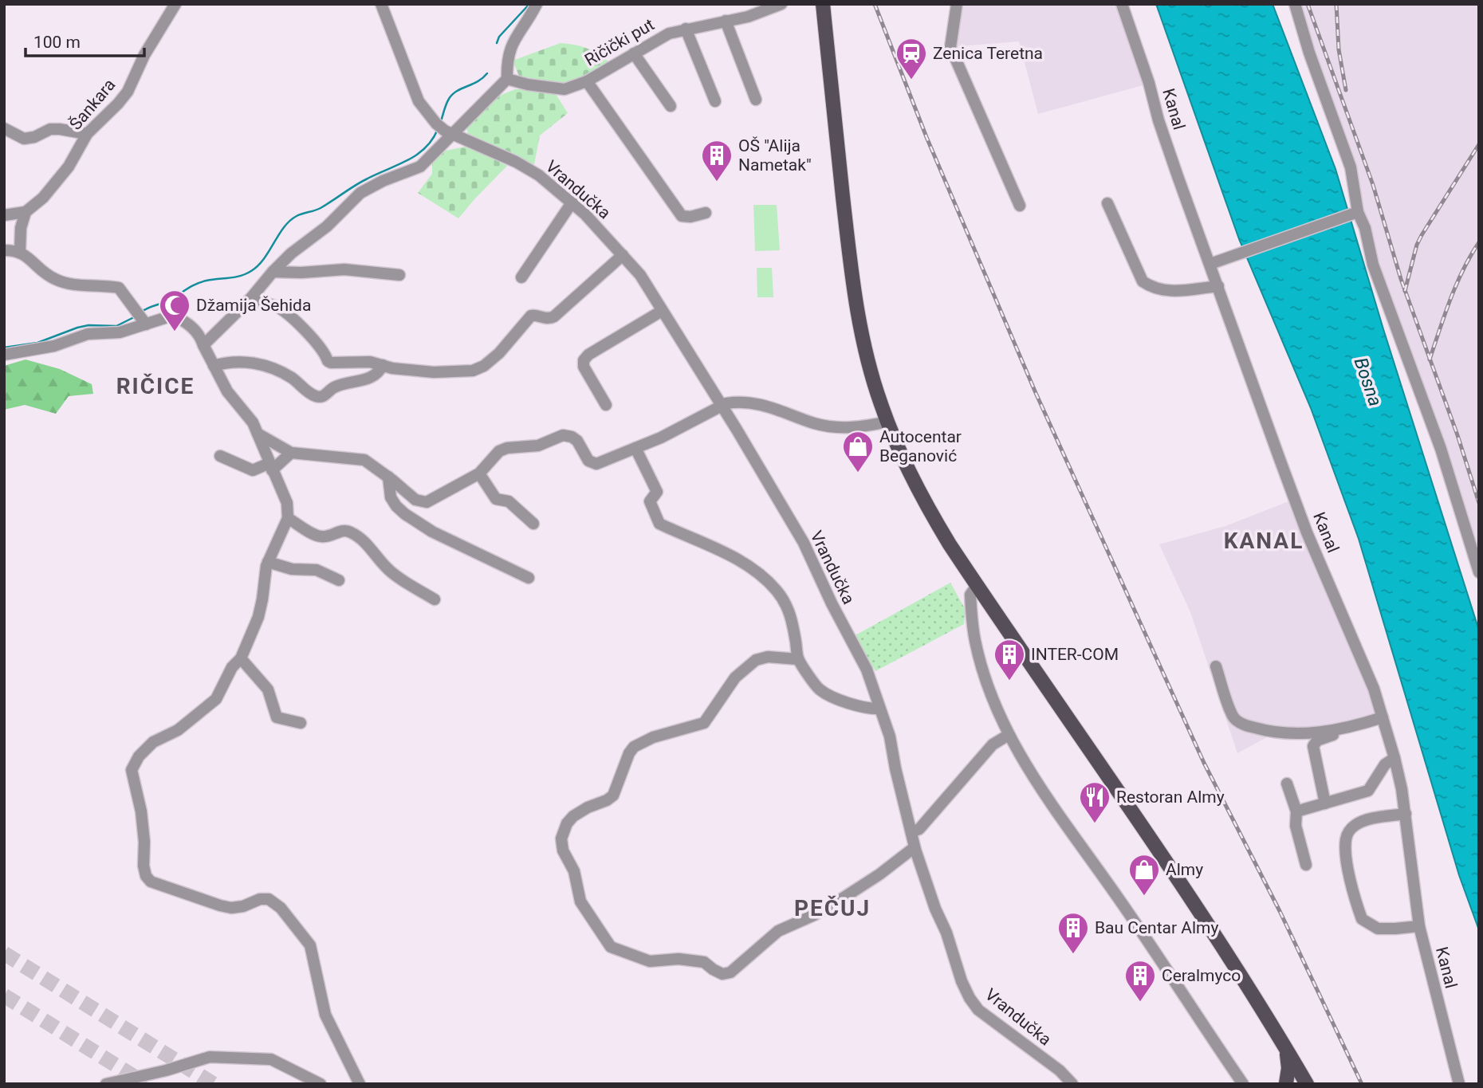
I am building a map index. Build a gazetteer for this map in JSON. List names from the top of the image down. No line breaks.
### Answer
{"streets":{"street":["Ričički put","Šankara","Kanal","Vrandučka"]},"districts":["RIČICE","KANAL","PEČUJ"],"water":["Bosna"],"places":{"station":["Zenica Teretna"],"building":["OŠ \"Alija Nametak\"","INTER-COM","Bau Centar Almy","Ceralmyco"],"mosque":["Džamija Šehida"],"shop":["Autocentar Beganović","Almy"],"restaurant":["Restoran Almy"]},"scale_bar":"100 m"}
